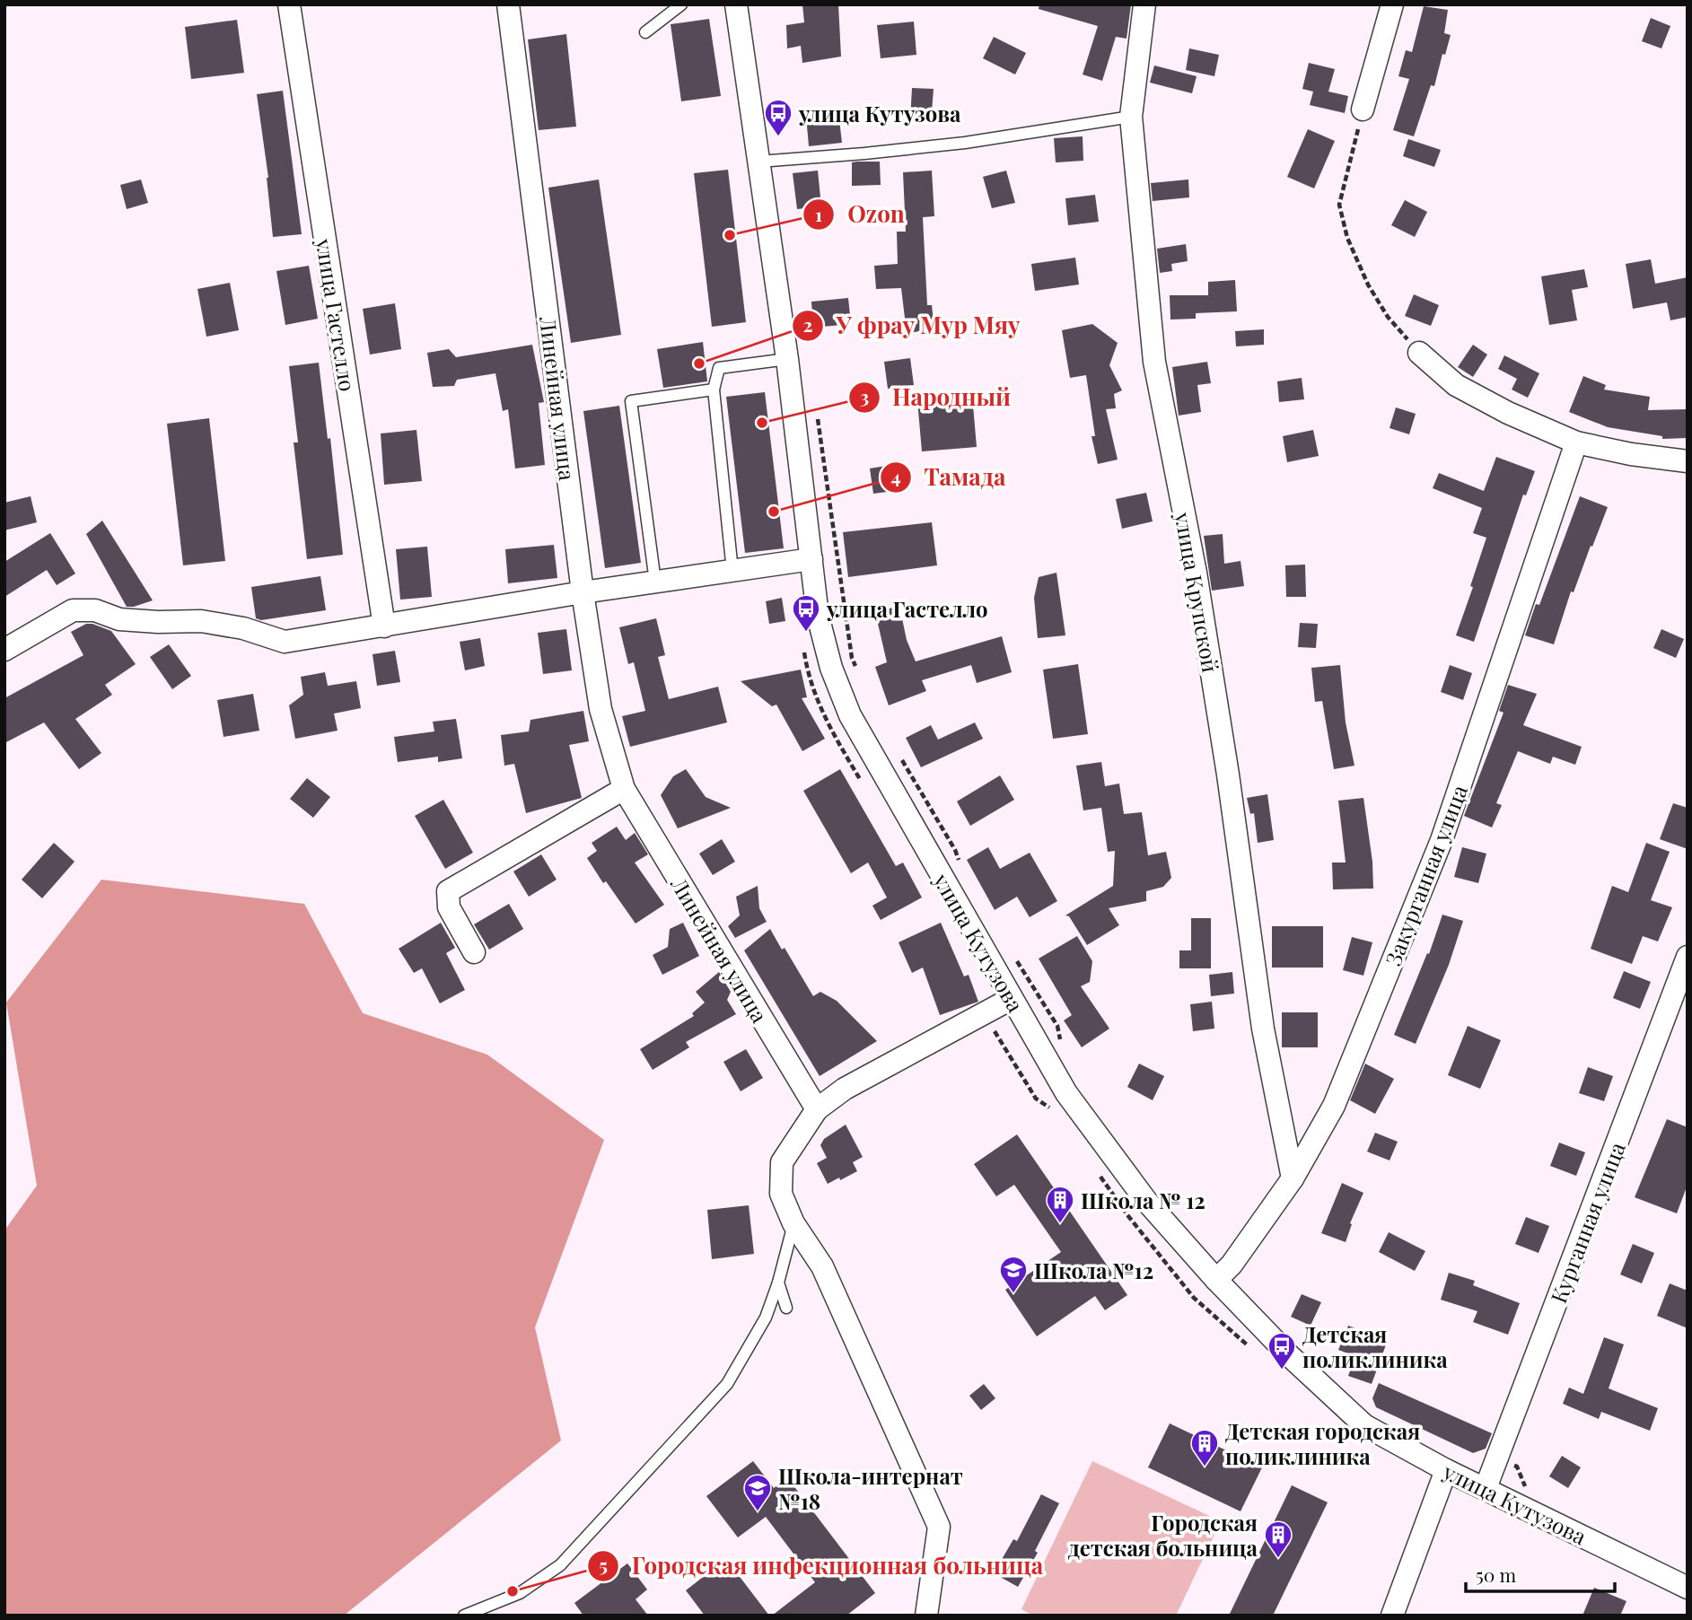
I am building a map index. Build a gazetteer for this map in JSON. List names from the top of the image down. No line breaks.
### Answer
{"streets":{"street":["улица Гастелло","Линейная улица","улица Крупской","Закурганная улица","улица Кутузова","Курганная улица"]},"crossings":[["улица Крупской","Закурганная улица"],["Закурганная улица","улица Кутузова"],["улица Кутузова","Курганная улица"]],"places":{"bus stop":["улица Кутузова","улица Гастелло","Детская поликлиника"],"other":["Ozon","У фрау Мур Мяу","Народный","Тамада","Городская инфекционная больница"],"building":["Школа № 12","Детская городская поликлиника","Городская детская больница"],"school or university":["Школа №12","Школа-интернат №18"]},"scale_bar":"50 m"}
